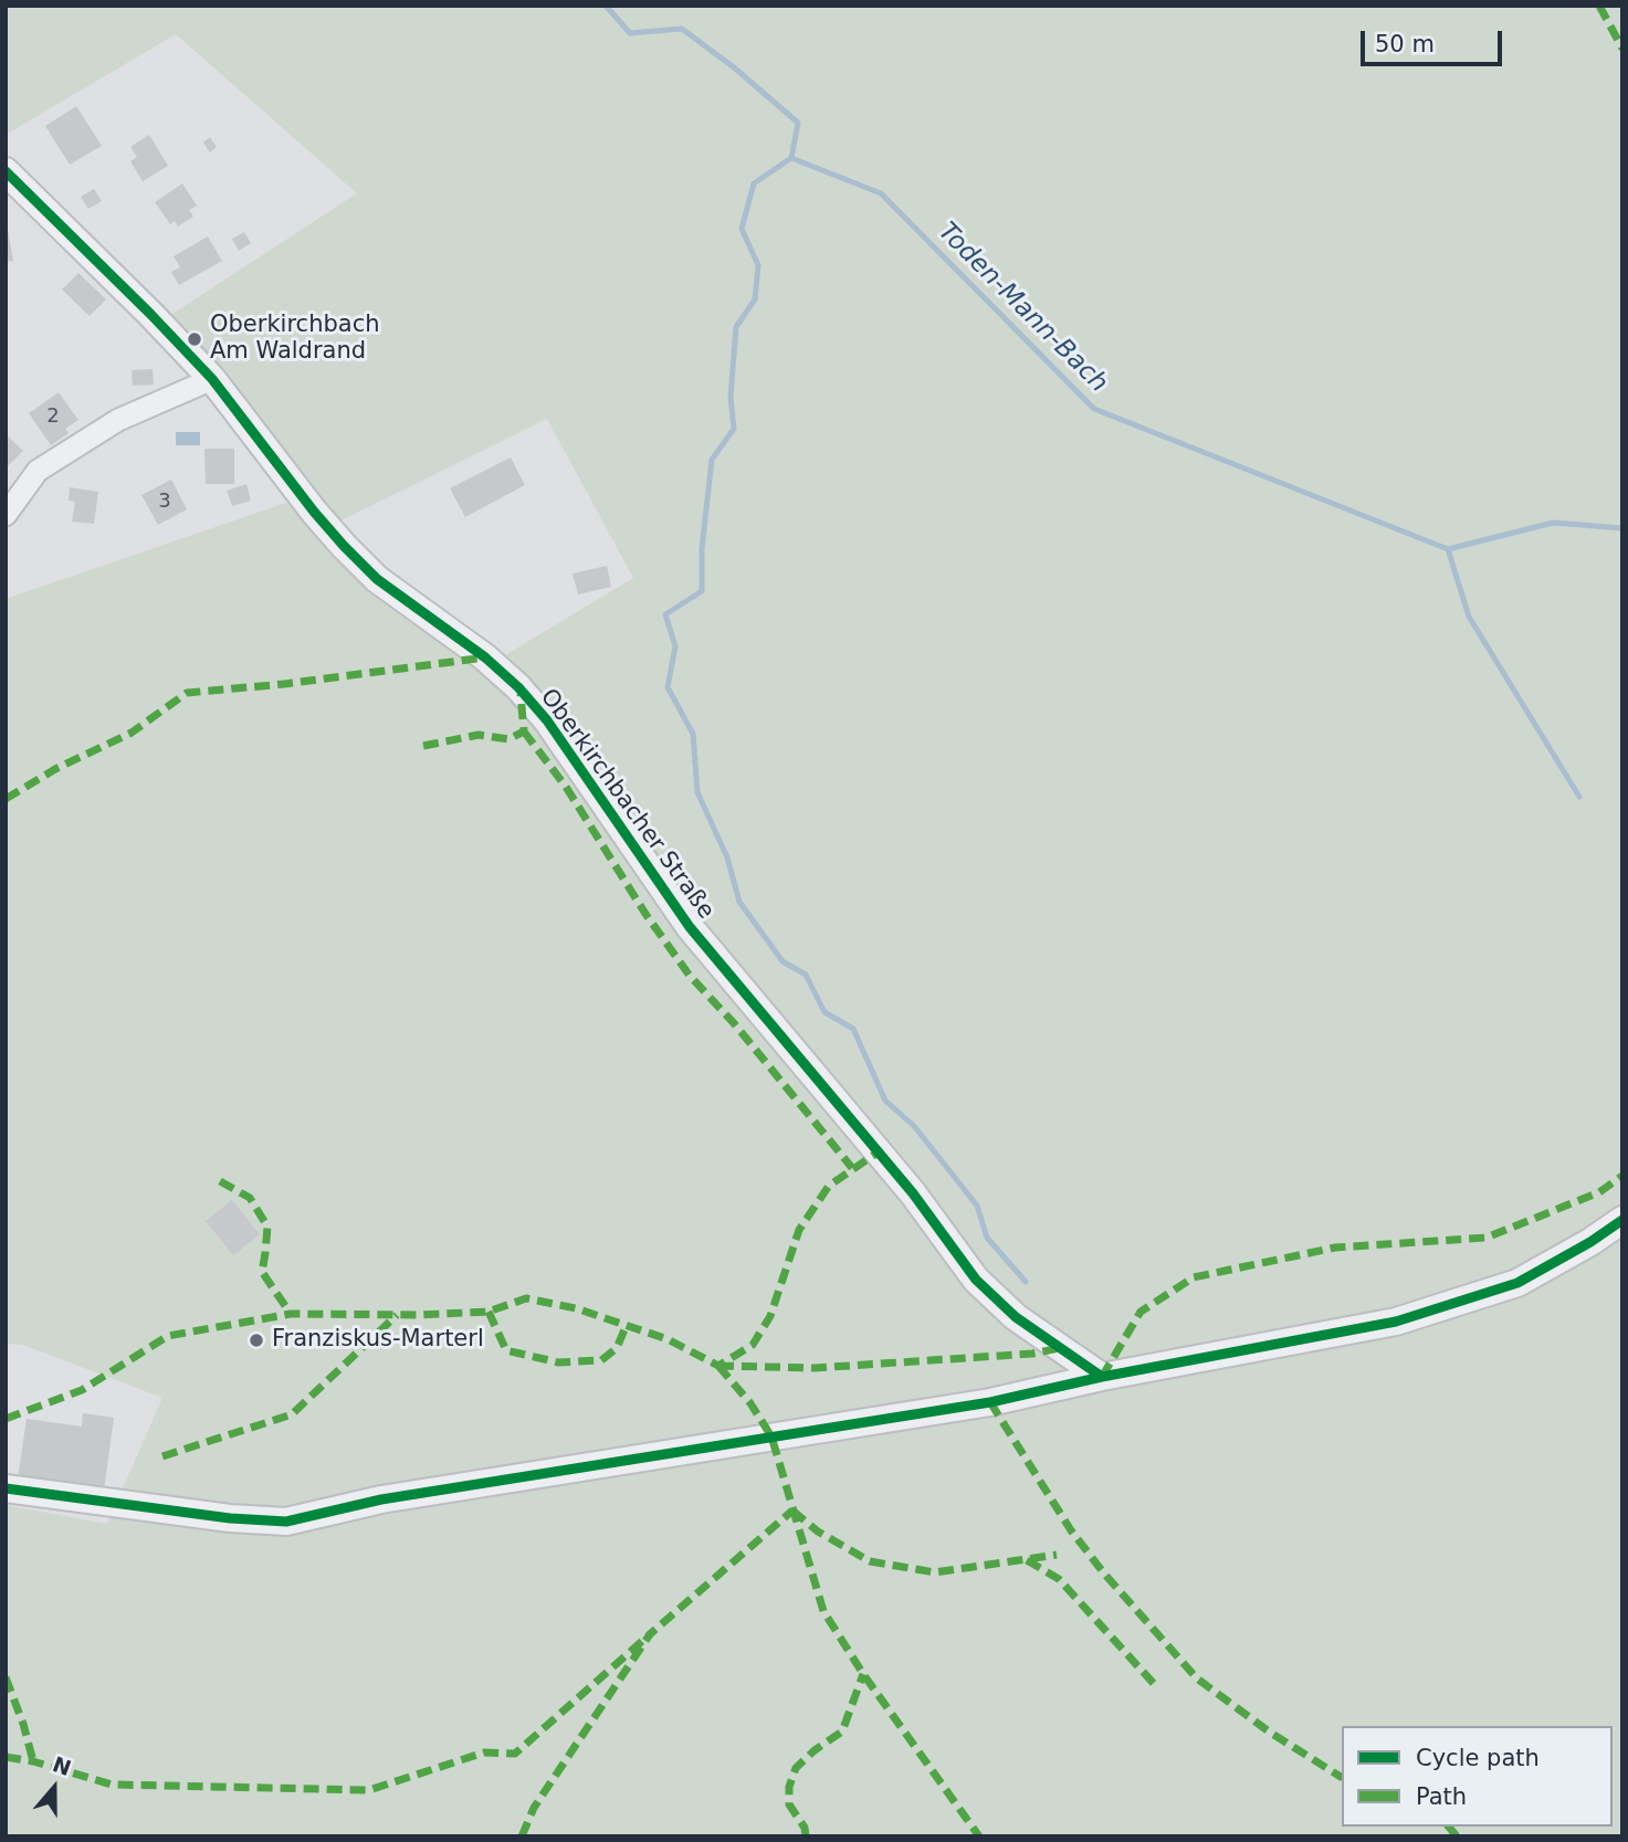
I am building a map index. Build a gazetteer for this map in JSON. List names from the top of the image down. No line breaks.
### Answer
{"streets":{"street":["Oberkirchbacher Straße"]},"water":["Toden-Mann-Bach"],"places":["Oberkirchbach Am Waldrand","Franziskus-Marterl"],"house_numbers":["2","3"],"legend":["Cycle path","Path"],"scale_bar":"50 m","north":"top"}
